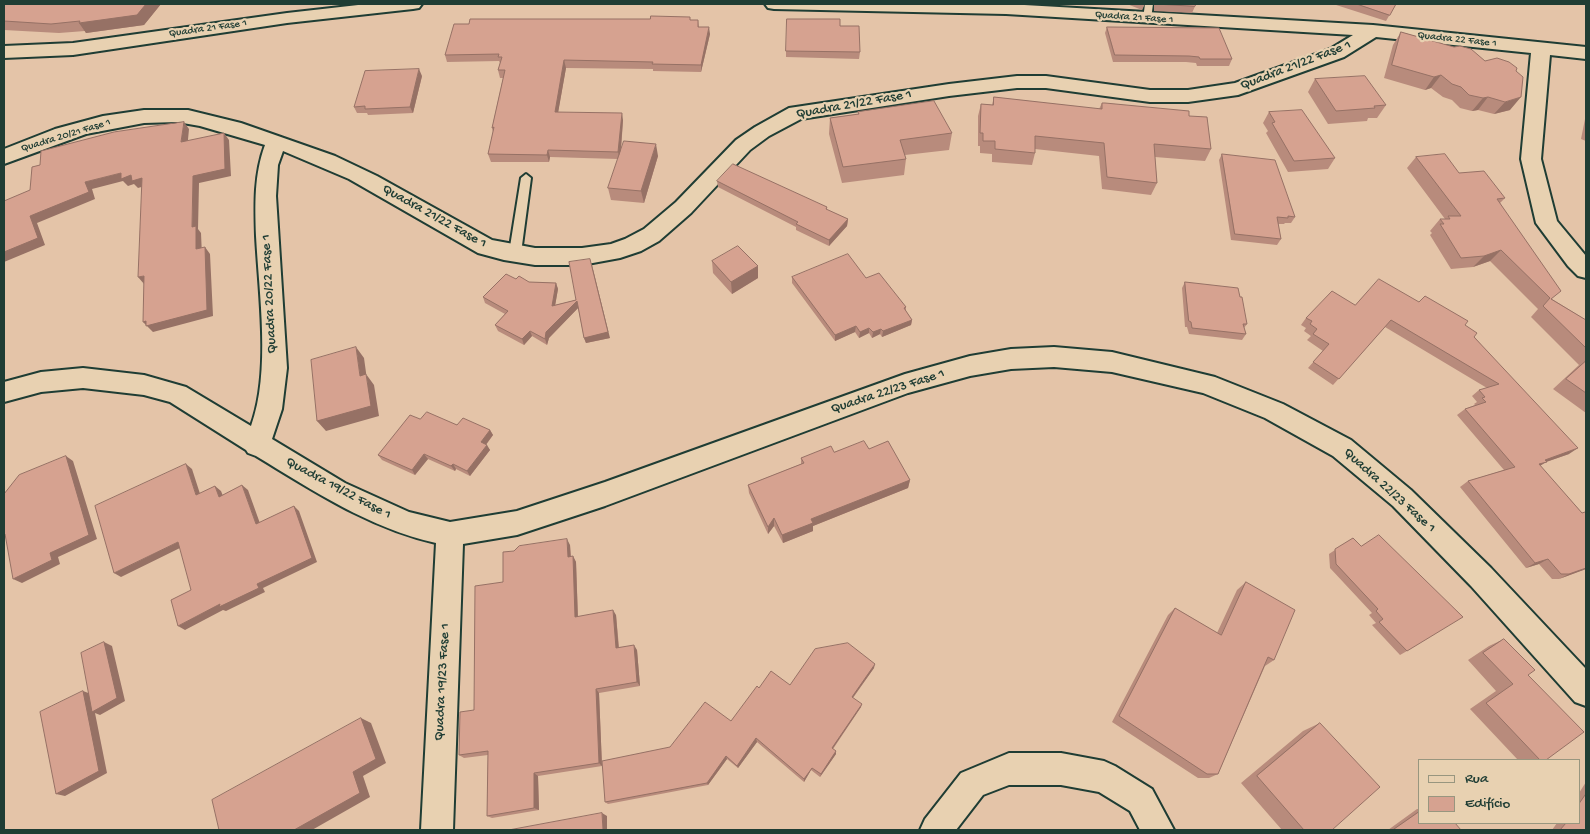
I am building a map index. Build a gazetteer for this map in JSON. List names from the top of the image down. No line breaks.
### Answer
{"streets":{"street":["Quadra 21 Fase 1","Quadra 22 Fase 1","Quadra 21/22 Fase 1","Quadra 20/21 Fase 1","Quadra 20/22 Fase 1","Quadra 22/23 Fase 1","Quadra 19/22 Fase 1","Quadra 19/23 Fase 1"]},"crossings":[["Quadra 21 Fase 1","Quadra 22 Fase 1"],["Quadra 21 Fase 1","Quadra 21/22 Fase 1"],["Quadra 22 Fase 1","Quadra 21/22 Fase 1"],["Quadra 21/22 Fase 1","Quadra 20/21 Fase 1"],["Quadra 21/22 Fase 1","Quadra 20/22 Fase 1"],["Quadra 20/21 Fase 1","Quadra 20/22 Fase 1"],["Quadra 20/22 Fase 1","Quadra 19/22 Fase 1"],["Quadra 22/23 Fase 1","Quadra 19/22 Fase 1"],["Quadra 22/23 Fase 1","Quadra 19/23 Fase 1"],["Quadra 19/22 Fase 1","Quadra 19/23 Fase 1"]],"legend":["Rua","Edifício"]}
